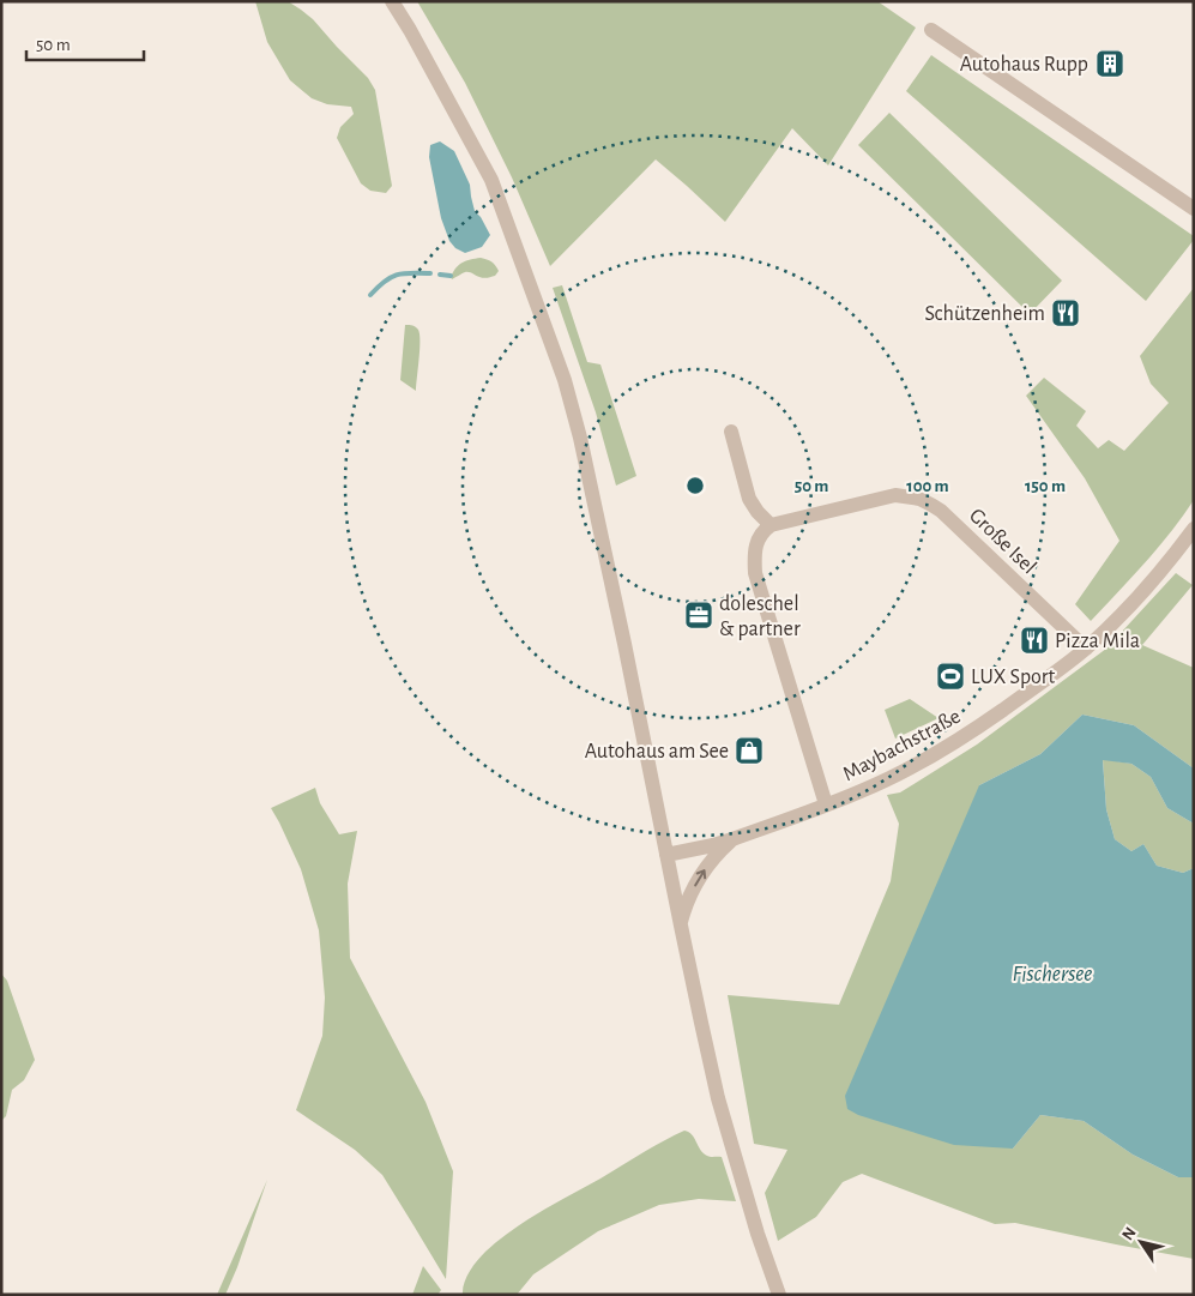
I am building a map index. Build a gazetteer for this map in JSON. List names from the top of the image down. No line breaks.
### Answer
{"streets":{"street":["Große Isel","Maybachstraße"]},"crossings":[["Große Isel","Maybachstraße"]],"water":["Fischersee"],"places":{"building":["Autohaus Rupp"],"restaurant":["Schützenheim","Pizza Mila"],"office":["doleschel & partner"],"sports":["LUX Sport"],"shop":["Autohaus am See"]},"scale_bar":"50 m","north":"top left","rings":["50 m","100 m","150 m"]}
